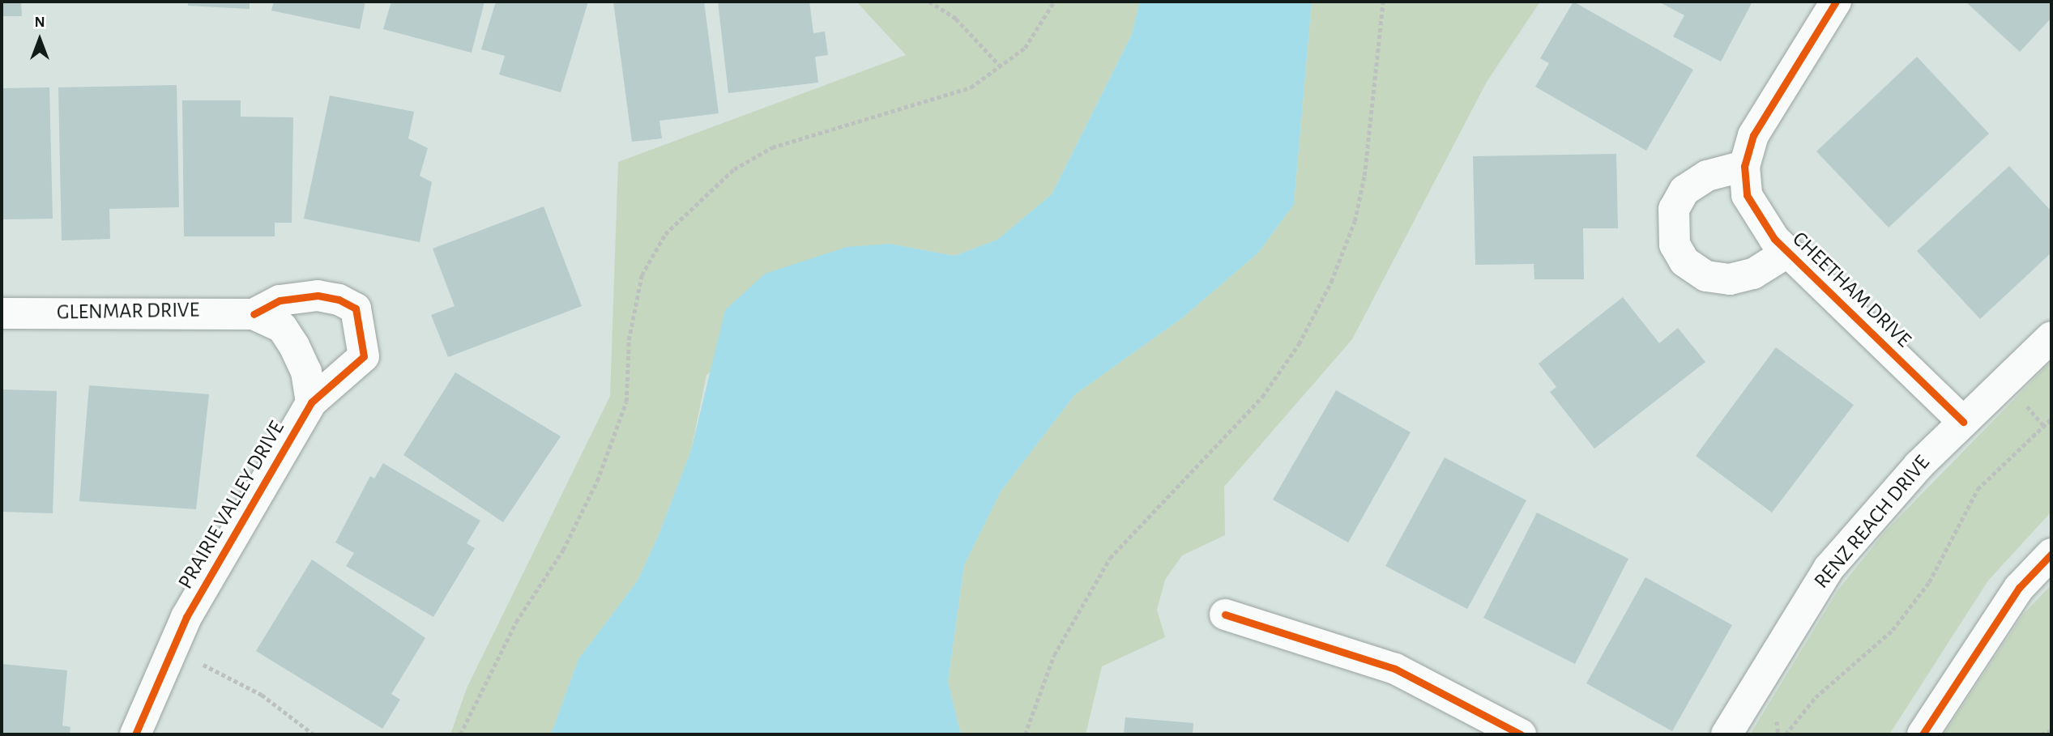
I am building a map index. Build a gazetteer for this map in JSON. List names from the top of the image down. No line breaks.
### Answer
{"streets":{"street":["CHEETHAM DRIVE","GLENMAR DRIVE","PRAIRIE VALLEY DRIVE","RENZ REACH DRIVE"]},"crossings":[["CHEETHAM DRIVE","RENZ REACH DRIVE"],["GLENMAR DRIVE","PRAIRIE VALLEY DRIVE"]],"north":"top"}
